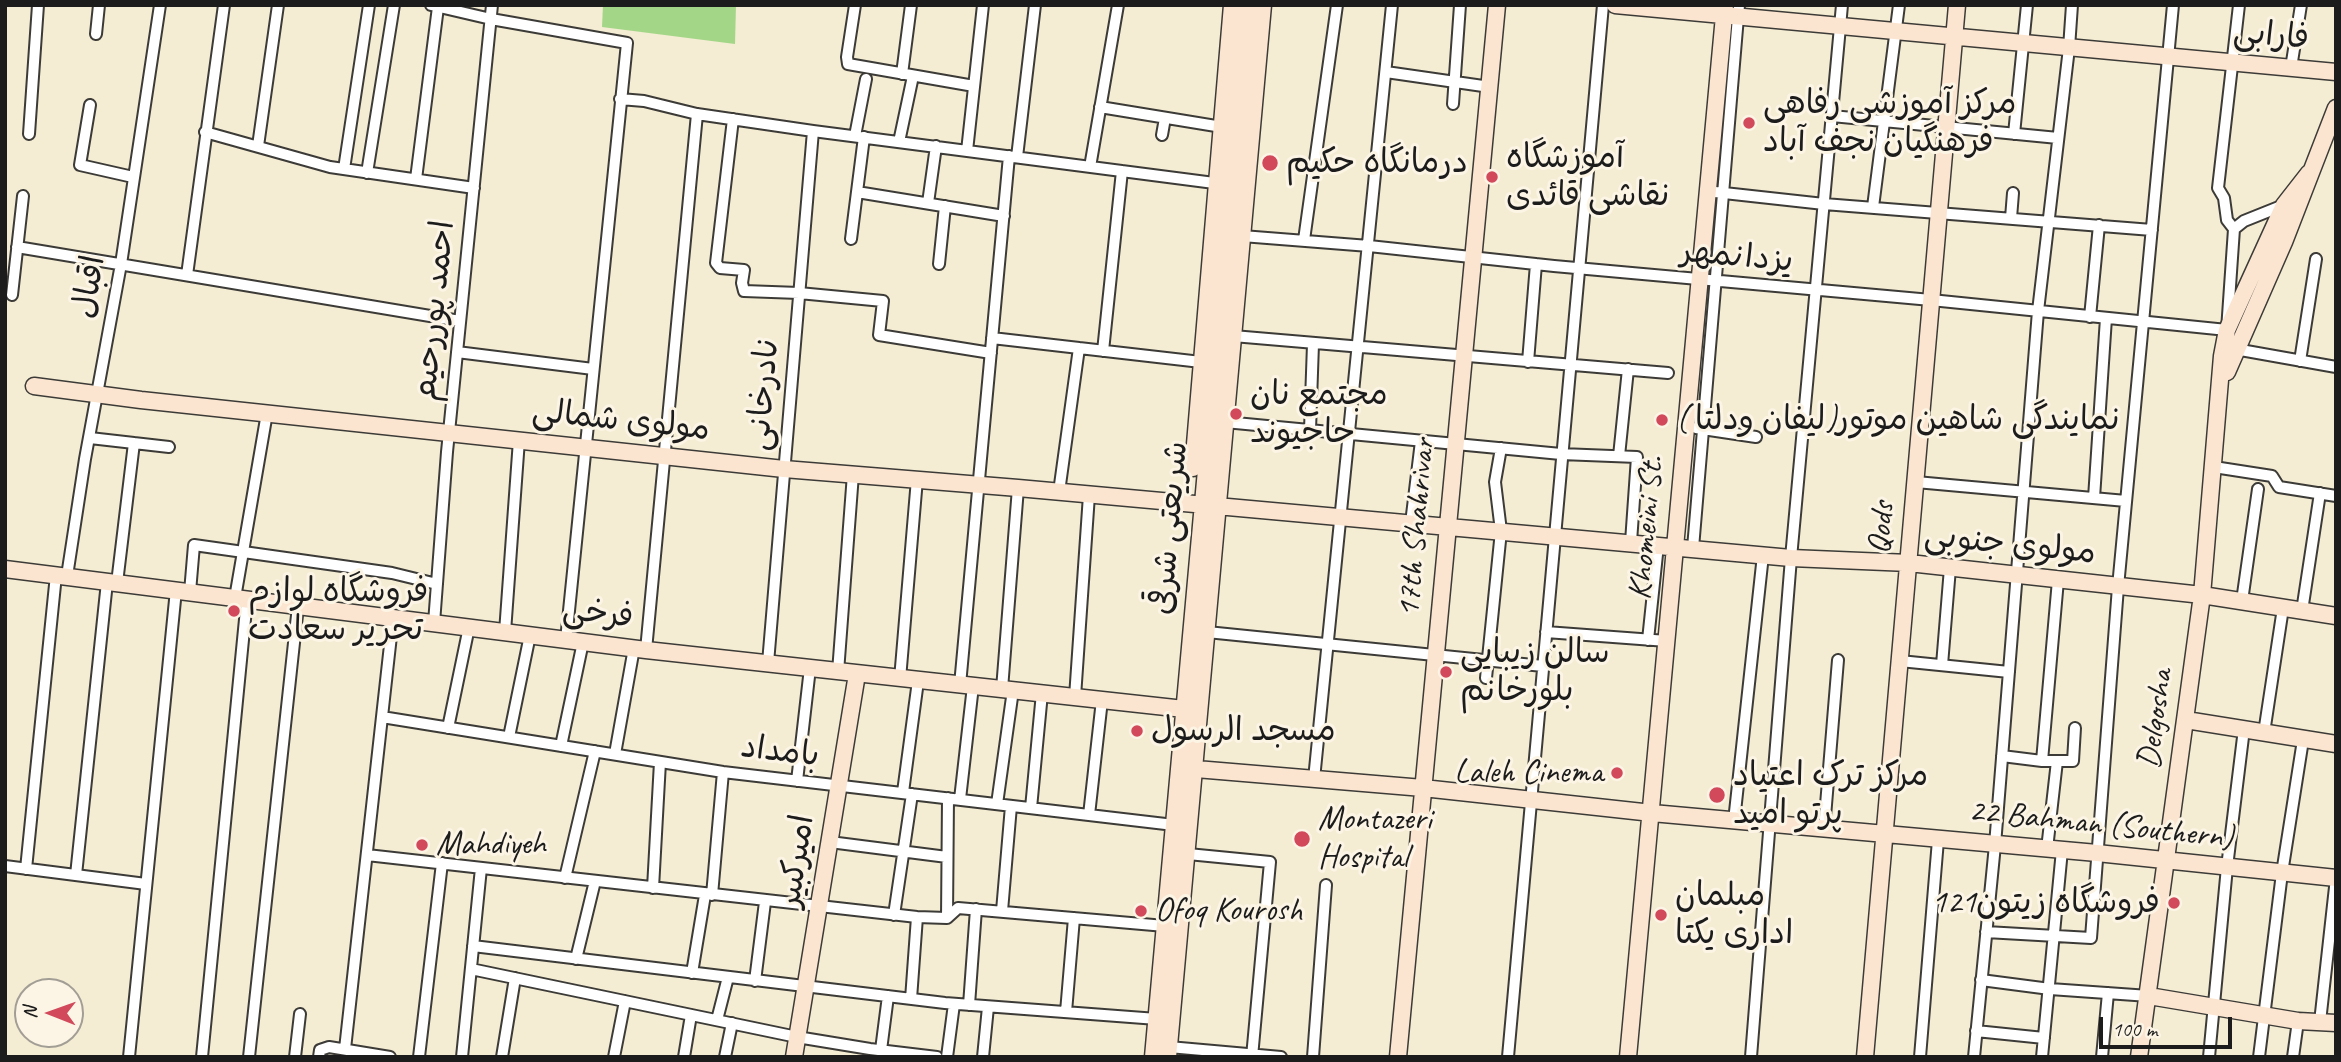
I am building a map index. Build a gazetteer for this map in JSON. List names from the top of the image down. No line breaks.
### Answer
{"streets":{"street":["فارابی","یزدانمهر","اقبال","احمد پوررحیم","نادرخانی","مولوی شمالی","شریعتی شرقی","17th Shahrivar","Khomeini St.","Qods","مولوی جنوبی","فرخی","Delgosha","بامداد","22 Bahman (Southern)","امیرکبیر"]},"crossings":[["فارابی","Khomeini St."],["فارابی","Qods"],["یزدانمهر","شریعتی شرقی"],["یزدانمهر","17th Shahrivar"],["یزدانمهر","Khomeini St."],["یزدانمهر","Qods"],["یزدانمهر","Delgosha"],["اقبال","مولوی شمالی"],["اقبال","فرخی"],["احمد پوررحیم","مولوی شمالی"],["احمد پوررحیم","فرخی"],["نادرخانی","مولوی شمالی"],["نادرخانی","فرخی"],["مولوی شمالی","شریعتی شرقی"],["مولوی شمالی","17th Shahrivar"],["مولوی شمالی","مولوی جنوبی"],["شریعتی شرقی","فرخی"],["شریعتی شرقی","بامداد"],["شریعتی شرقی","22 Bahman (Southern)"],["17th Shahrivar","مولوی جنوبی"],["17th Shahrivar","22 Bahman (Southern)"],["Khomeini St.","مولوی جنوبی"],["Khomeini St.","22 Bahman (Southern)"],["Qods","مولوی جنوبی"],["Qods","22 Bahman (Southern)"],["مولوی جنوبی","Delgosha"],["فرخی","امیرکبیر"],["Delgosha","22 Bahman (Southern)"],["بامداد","امیرکبیر"]],"places":["مرکز آموزشی رفاهی فرهنگیان نجف آباد","درمانگاه حکیم","آموزشگاه نقاشی قائدی","مجتمع نان حاجیوند","نمایندگی شاهین موتور(لیفان ودلتا )","فروشگاه لوازم تحریر سعادت","سالن زیبایی بلورخانم","مسجد الرسول","Laleh Cinema","مرکز ترک اعتیاد پرتو امید","Montazeri Hospital","Mahdiyeh","فروشگاه زیتون121","Ofoq Kourosh","مبلمان اداری یکتا"],"scale_bar":"100 m","north":"left"}
